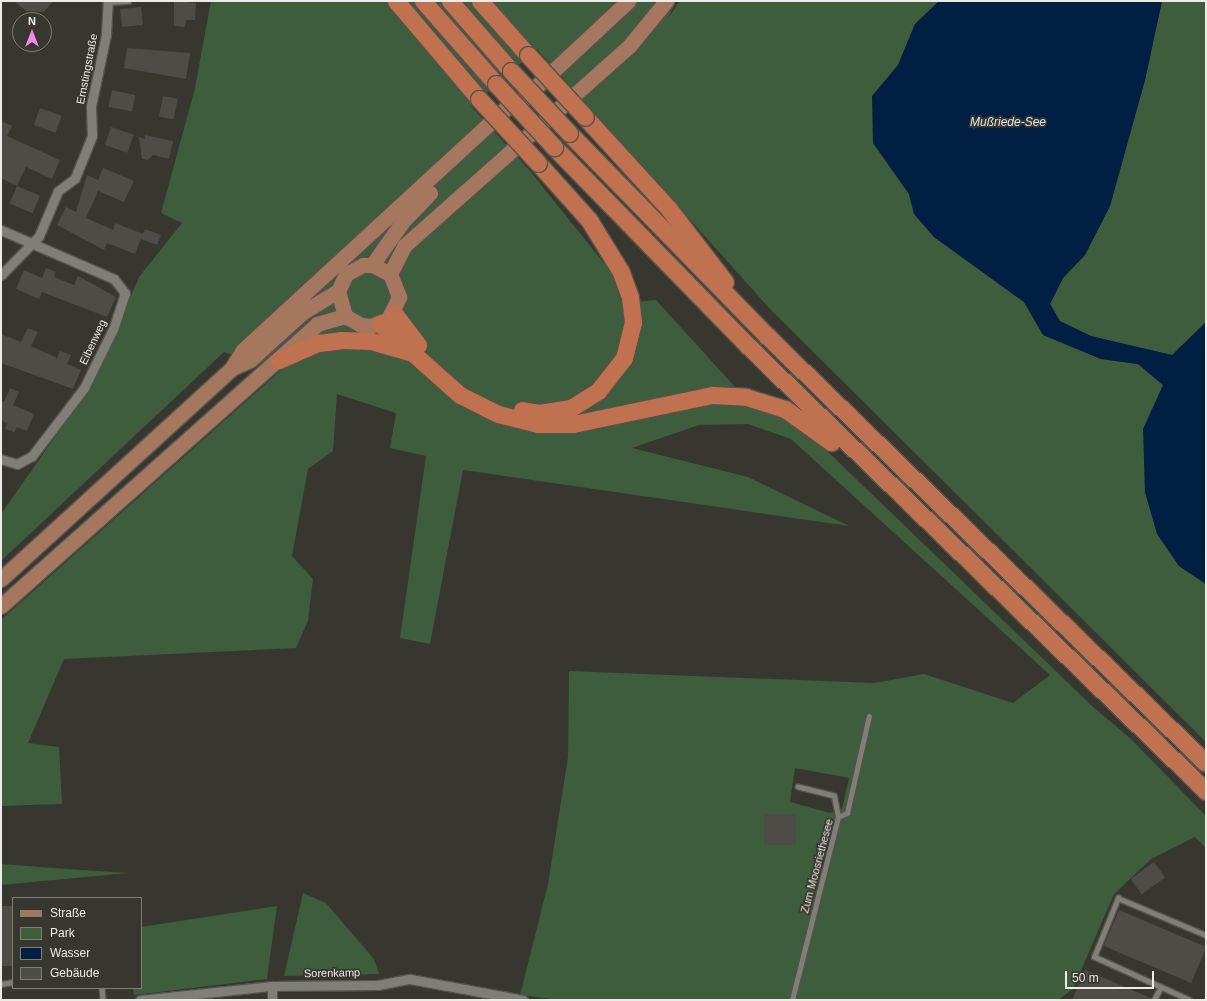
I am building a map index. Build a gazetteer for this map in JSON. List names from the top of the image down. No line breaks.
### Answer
{"streets":{"street":["Ernstingstraße","Eibenweg","Sorenkamp"],"lane":["Zum Moosriethesee"]},"crossings":[["Ernstingstraße","Eibenweg"]],"water":["Mußriede-See"],"legend":["Straße","Park","Wasser","Gebäude"],"scale_bar":"50 m","north":"top"}
